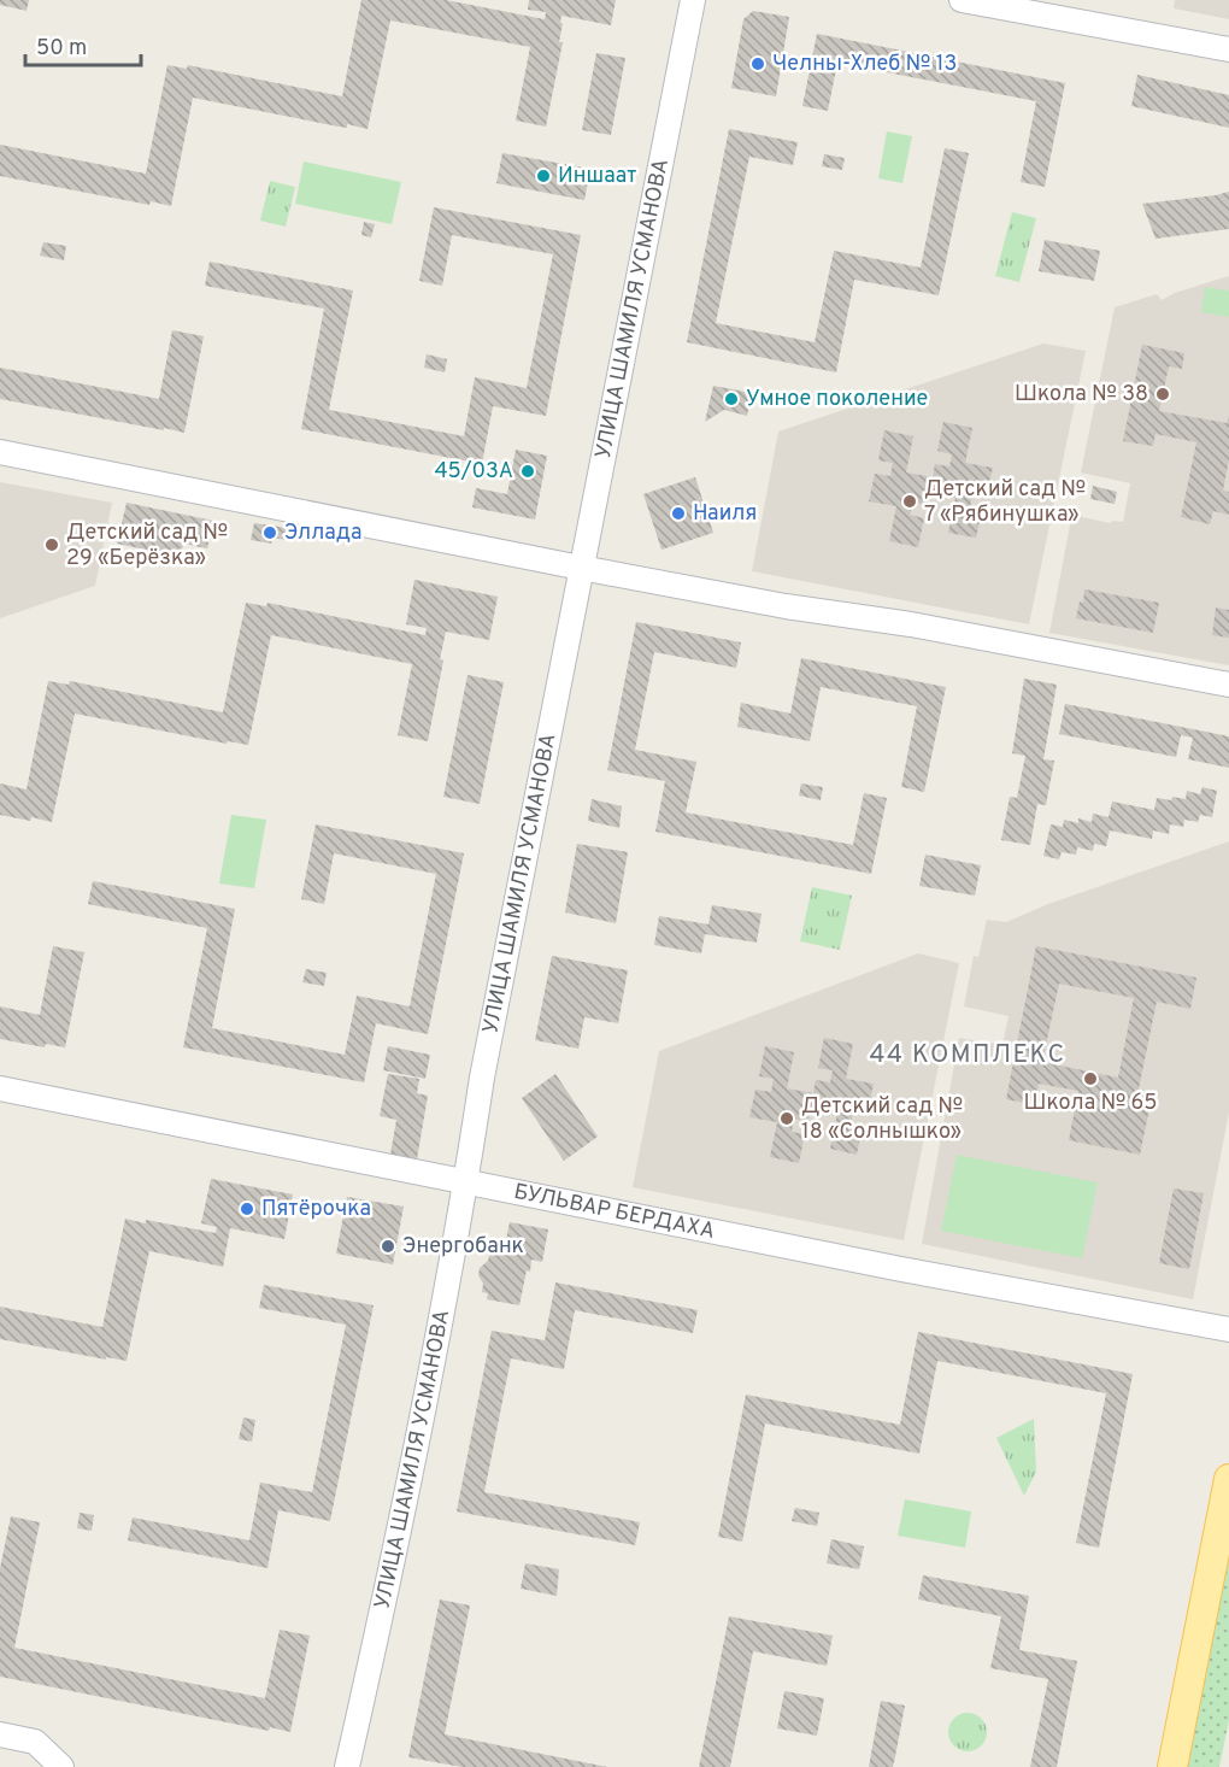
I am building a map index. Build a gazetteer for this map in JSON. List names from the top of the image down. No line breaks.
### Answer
{"streets":{"street":["УЛИЦА ШАМИЛЯ УСМАНОВА","БУЛЬВАР БЕРДАХА"]},"crossings":[["УЛИЦА ШАМИЛЯ УСМАНОВА","БУЛЬВАР БЕРДАХА"]],"districts":["44 КОМПЛЕКС"],"places":["Челны-Хлеб № 13","Иншаат","Школа № 38","Умное поколение","45/03А","Детский сад № 7 «Рябинушка»","Наиля","Эллада","Детский сад № 29 «Берёзка»","Школа № 65","Детский сад № 18 «Солнышко»","Пятёрочка","Энергобанк"],"scale_bar":"50 m"}
